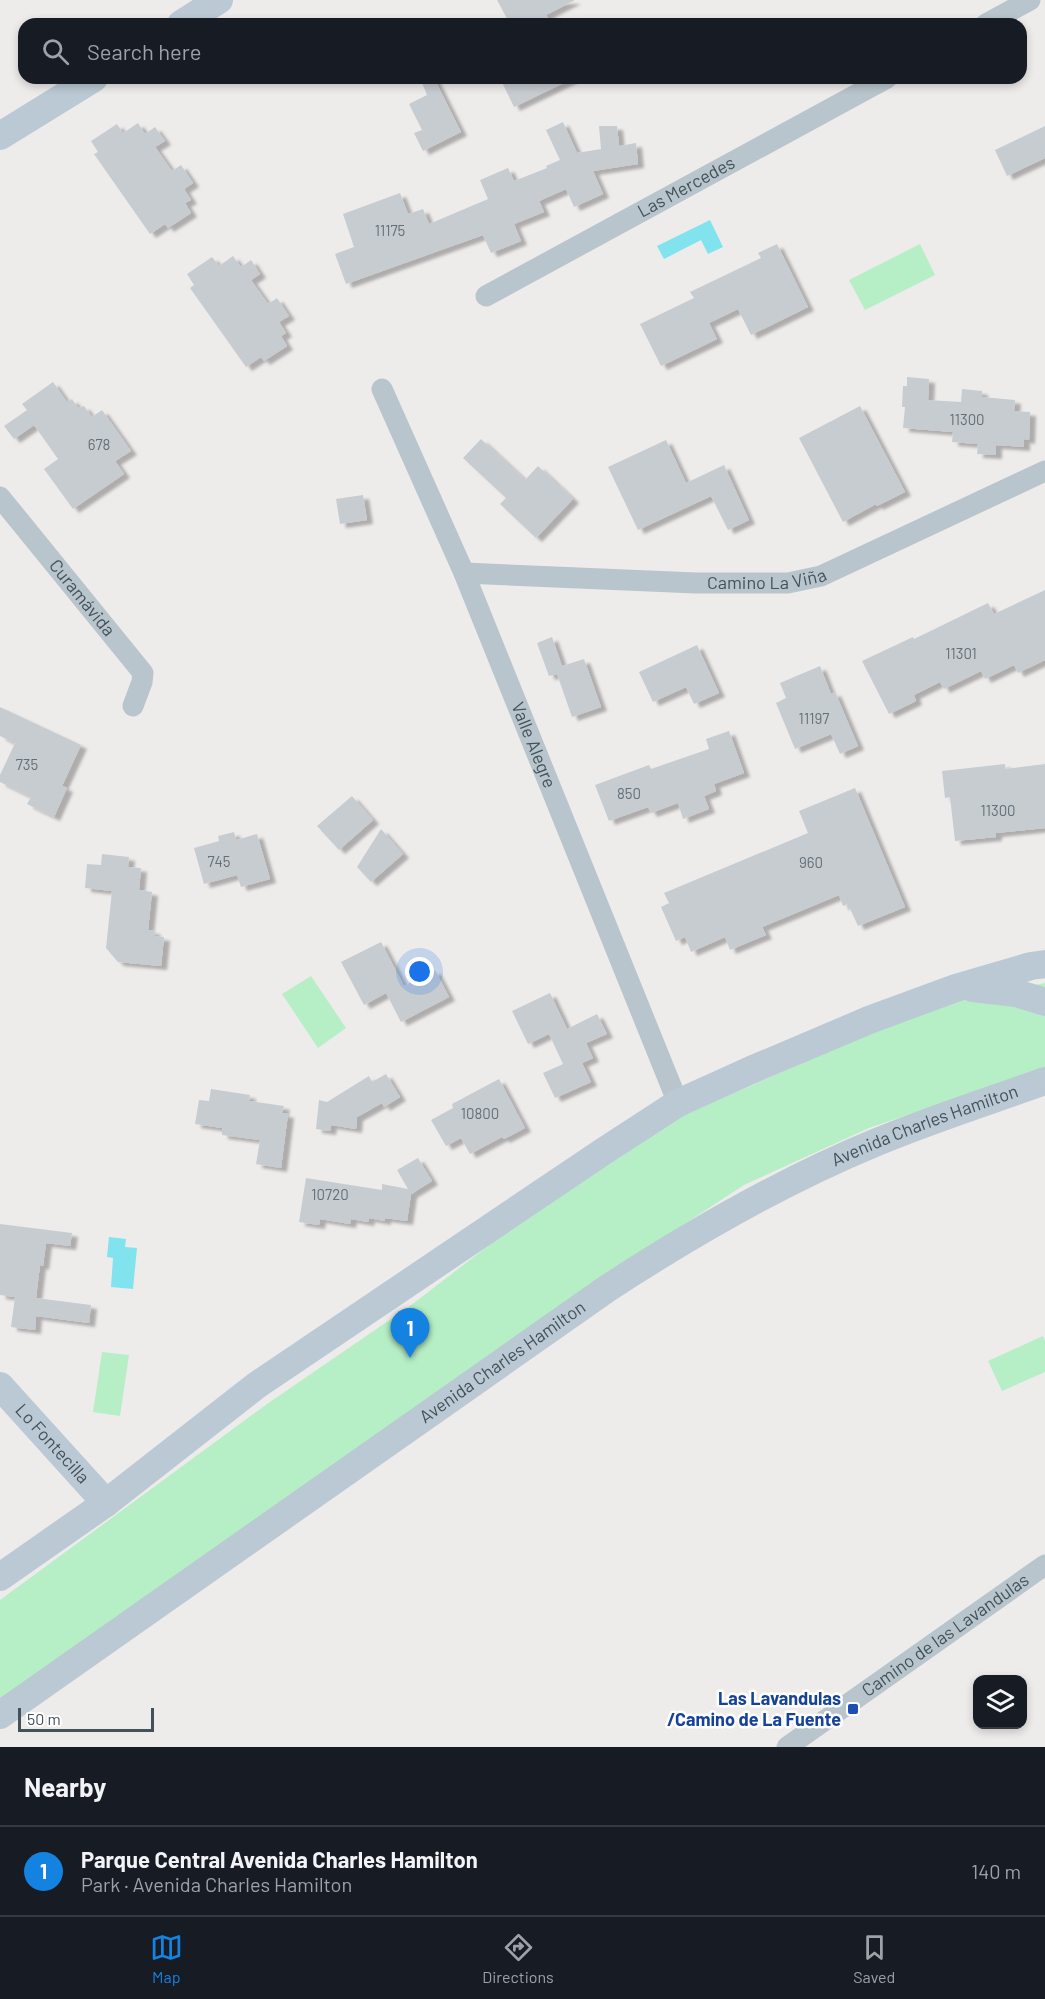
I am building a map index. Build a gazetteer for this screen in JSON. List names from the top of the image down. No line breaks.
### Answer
{"streets":{"main road":["Avenida Charles Hamilton","Lo Fontecilla"],"street":["Las Mercedes","Camino La Viña","Curamávida","Valle Alegre","Camino de las Lavandulas"]},"crossings":[["Camino La Viña","Valle Alegre"]],"places":{"transit":["Las Lavandulas /Camino de La Fuente"]},"house_numbers":["11175","11300","678","11301","11197","735","850","11300","745","960","10800","10720"],"scale_bar":"50 m","page":{"search":"Search here","pins":"1","scale":"50 m","heading":"Nearby","list":[{"mark":"1","name":"Parque Central Avenida Charles Hamilton","note":"Park · Avenida Charles Hamilton","value":"140 m"}],"nav":["Map","Directions","Saved"]}}
